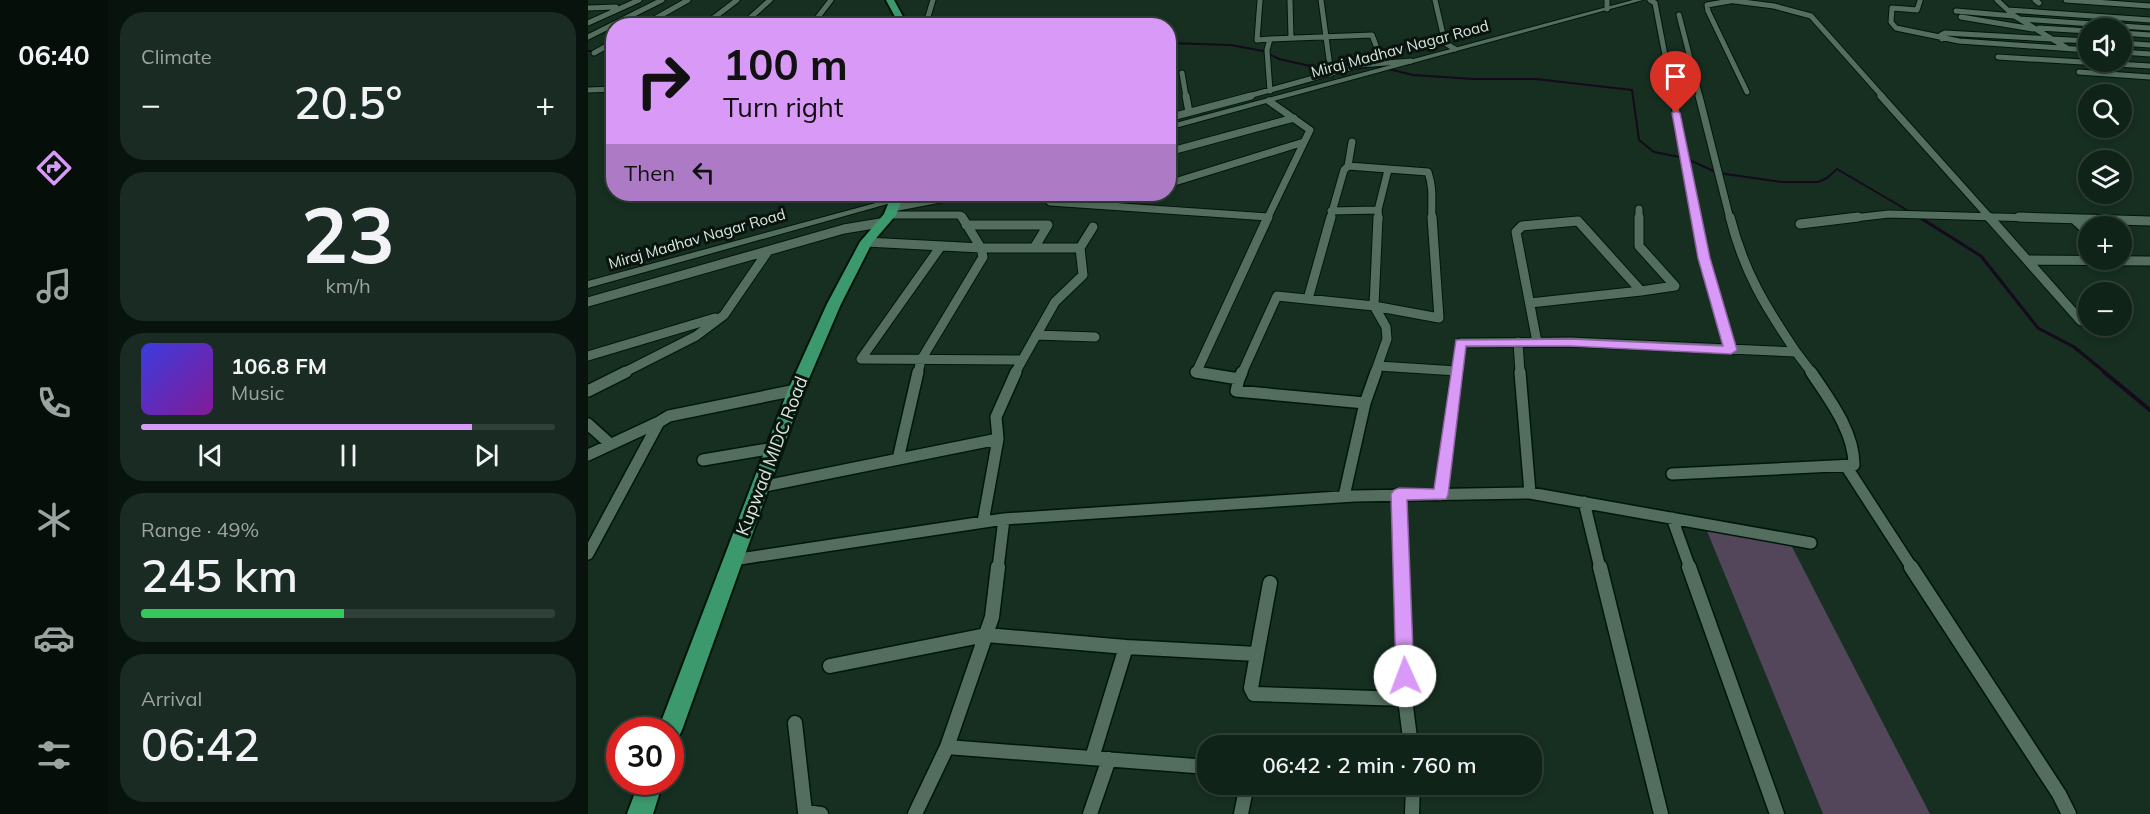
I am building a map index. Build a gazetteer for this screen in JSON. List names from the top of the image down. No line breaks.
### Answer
{"streets":{"main road":["Kupwad MIDC Road"],"street":["Miraj Madhav Nagar Road"]},"crossings":[["Miraj Madhav Nagar Road","Kupwad MIDC Road"]],"page":{"tabs":"06:40","tile":["Climate",["23","km/h"],["Range · 49%","245 km"],["Arrival","06:42"]],"map_buttons":["+","−"],"turn":["100 m","Turn right"],"heat":["−","20.5°","+"],"then":"Then","song":["106.8 FM","Music"],"limit":"30","trip":"06:42 · 2 min · 760 m"}}
